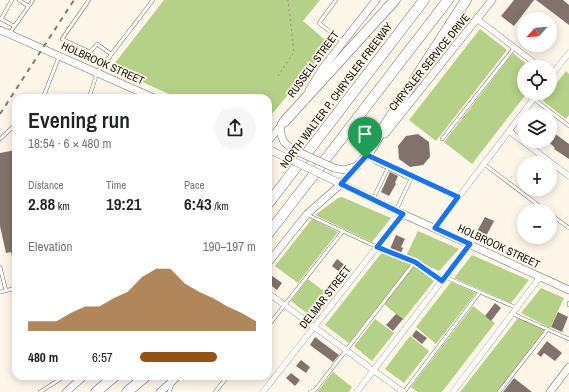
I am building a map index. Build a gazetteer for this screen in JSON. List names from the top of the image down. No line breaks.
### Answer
{"streets":{"highway":["NORTH WALTER P. CHRYSLER FREEWAY"],"street":["CHRYSLER SERVICE DRIVE","HOLBROOK STREET","RUSSELL STREET","DELMAR STREET"]},"crossings":[["CHRYSLER SERVICE DRIVE","HOLBROOK STREET"],["HOLBROOK STREET","DELMAR STREET"]],"north":"bottom left","page":{"map_buttons":["+","−"],"heading":["Evening run","18:54 · 6 × 480 m"],"stats":[["Distance","2.88 km"],["Time","19:21"],["Pace","6:43 /km"]],"chart":["Elevation","190–197 m"],"list":[{"name":"480 m","note":"6:57"}]}}
